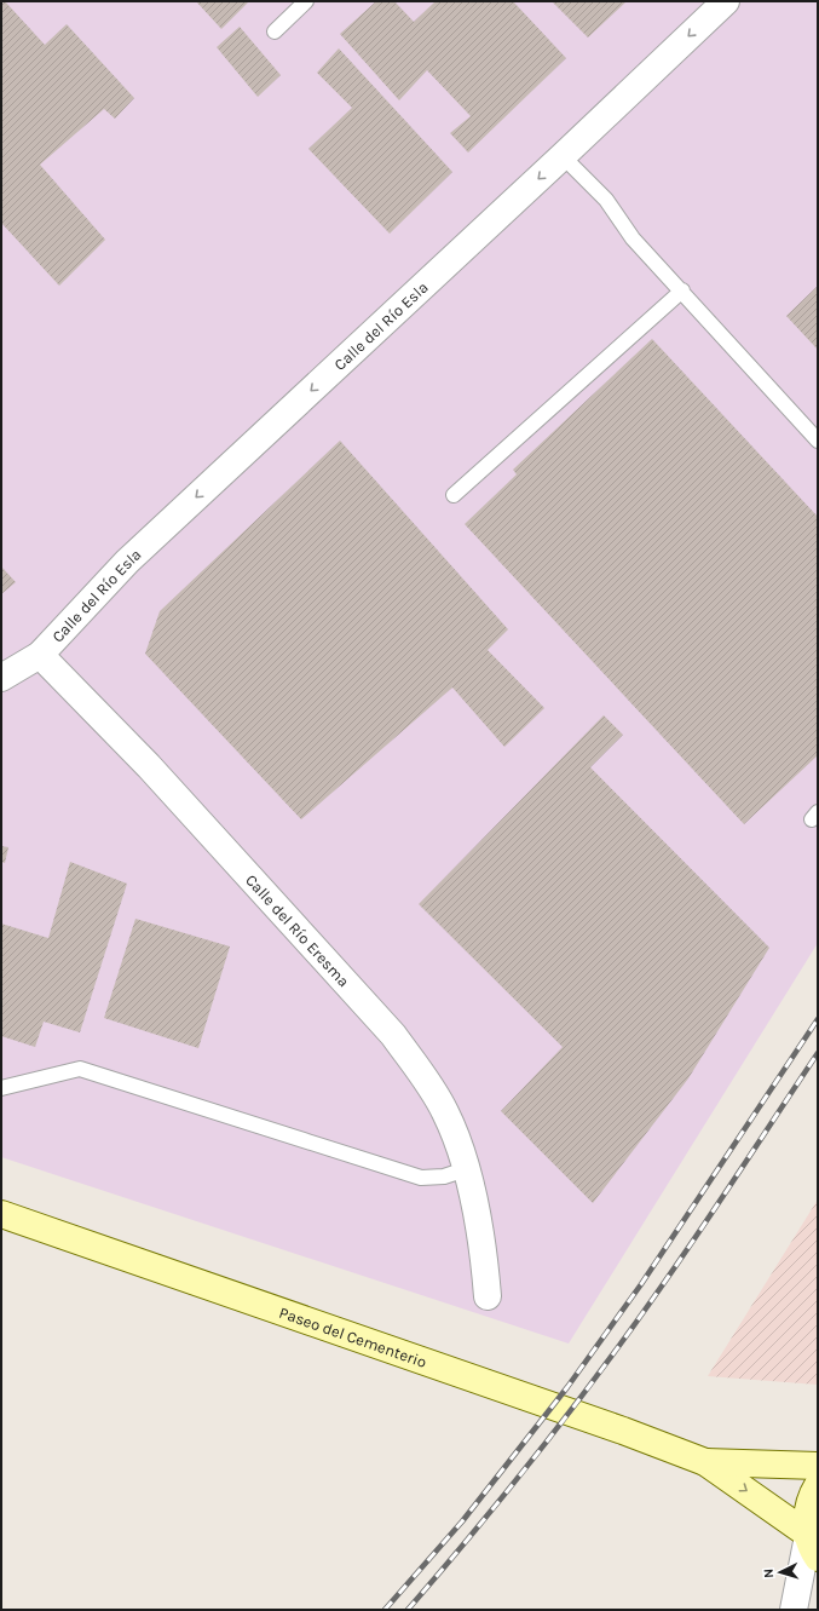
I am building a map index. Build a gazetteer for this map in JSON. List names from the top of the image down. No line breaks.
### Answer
{"streets":{"main road":["Paseo del Cementerio"],"street":["Calle del Río Esla","Calle del Río Eresma"]},"crossings":[["Calle del Río Esla","Calle del Río Eresma"]],"one_way":["Calle del Río Esla"],"north":"left"}
